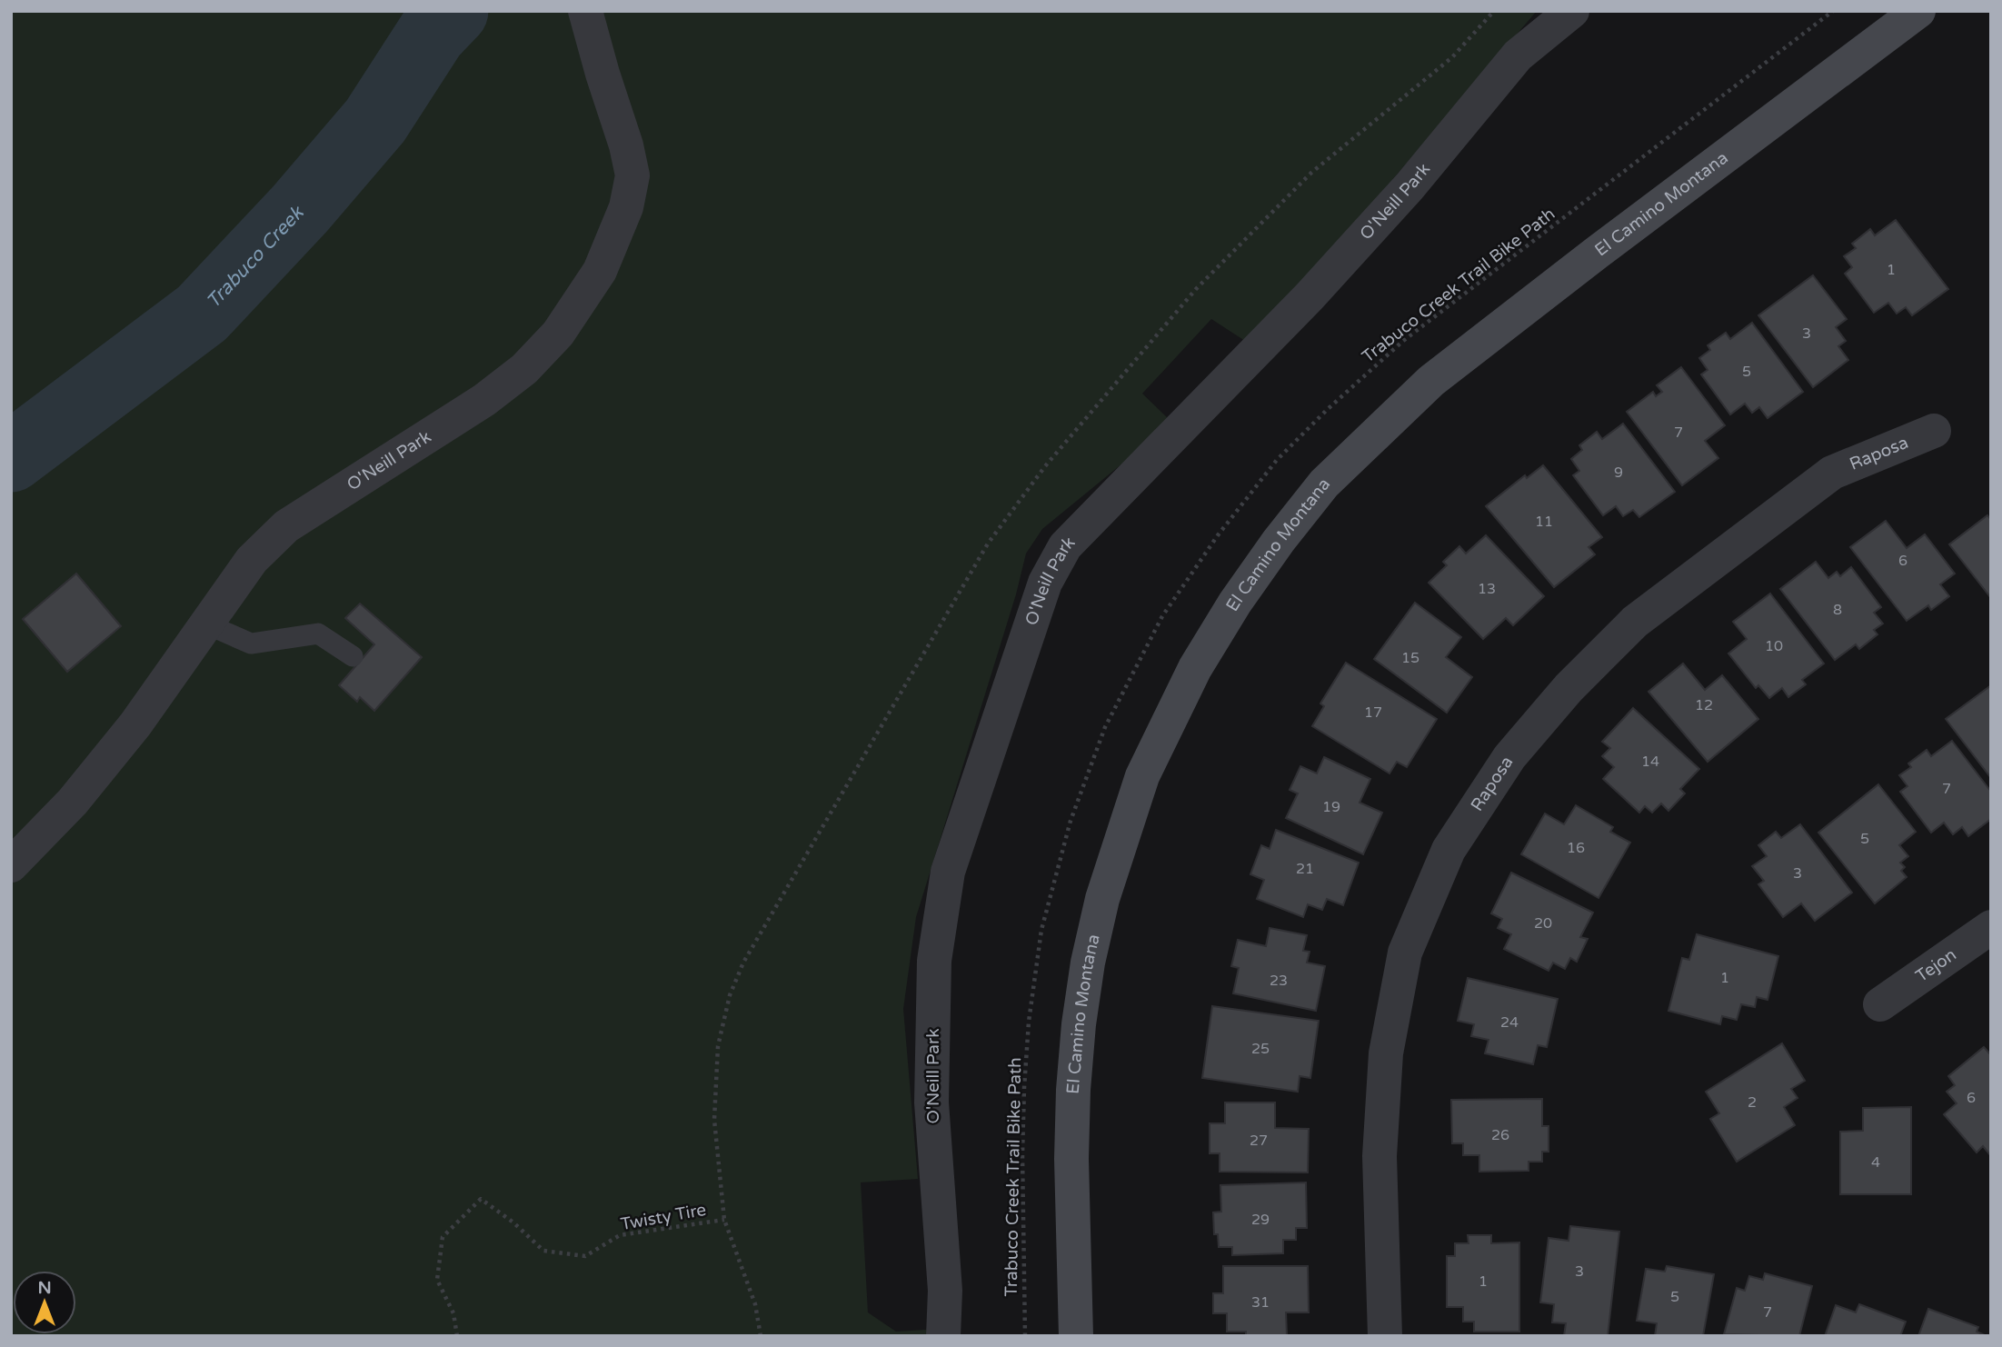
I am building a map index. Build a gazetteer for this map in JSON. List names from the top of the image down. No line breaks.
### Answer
{"streets":{"street":["O'Neill Park","El Camino Montana","Raposa","Tejon"],"path":["Trabuco Creek Trail Bike Path","Twisty Tire"]},"water":["Trabuco Creek"],"house_numbers":["1","3","5","7","9","11","6","13","8","10","15","12","17","14","7","19","5","16","21","3","20","1","23","24","25","6","2","26","27","4","29","3","1","5","31","7"],"north":"top"}
